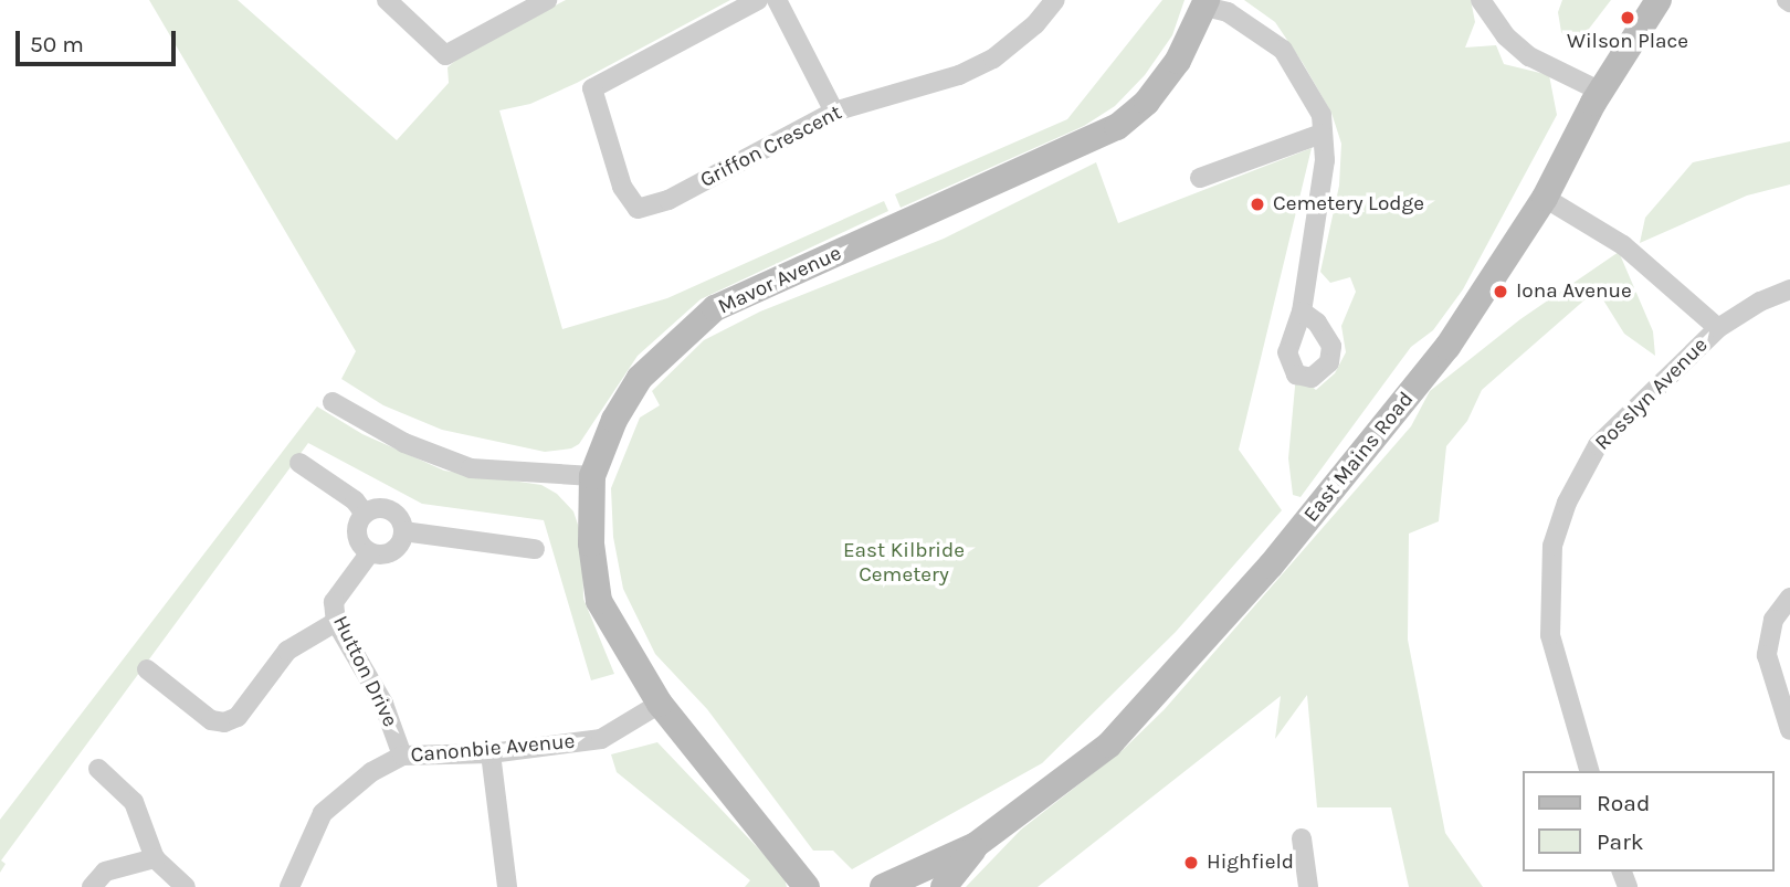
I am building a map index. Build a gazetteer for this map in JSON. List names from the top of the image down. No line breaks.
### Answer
{"streets":{"street":["Griffon Crescent","Mavor Avenue","Rosslyn Avenue","East Mains Road","Hutton Drive","Canonbie Avenue"]},"crossings":[["Mavor Avenue","Canonbie Avenue"],["Hutton Drive","Canonbie Avenue"]],"parks":["East Kilbride Cemetery"],"places":["Wilson Place","Cemetery Lodge","Iona Avenue","Highfield"],"legend":["Road","Park"],"scale_bar":"50 m"}
